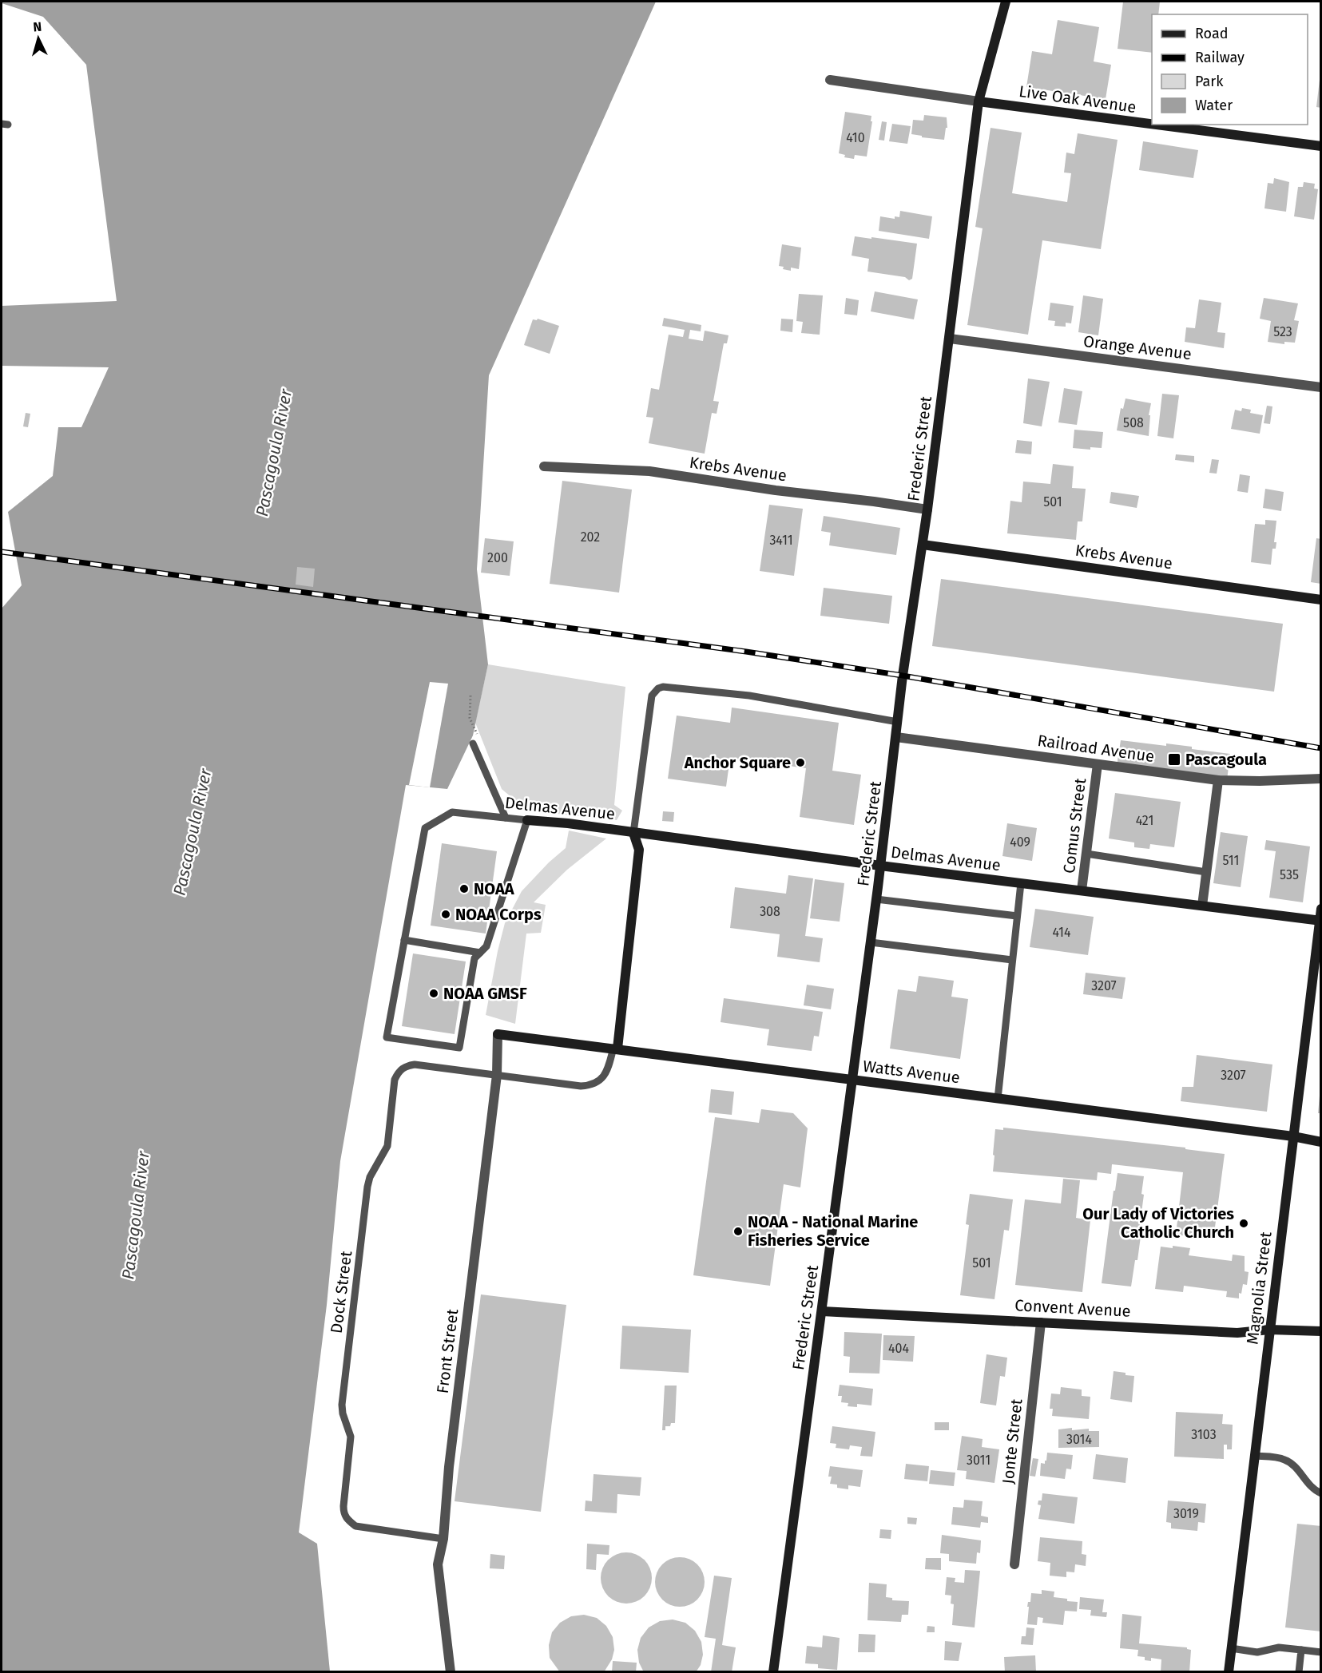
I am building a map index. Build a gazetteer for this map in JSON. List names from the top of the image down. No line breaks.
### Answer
{"streets":{"street":["Live Oak Avenue","Orange Avenue","Frederic Street","Krebs Avenue","Railroad Avenue","Delmas Avenue","Comus Street","Watts Avenue","Magnolia Street","Convent Avenue","Front Street","Jonte Street"],"lane":["Dock Street"]},"crossings":[["Live Oak Avenue","Frederic Street"],["Orange Avenue","Frederic Street"],["Frederic Street","Krebs Avenue"],["Frederic Street","Railroad Avenue"],["Frederic Street","Delmas Avenue"],["Frederic Street","Watts Avenue"],["Frederic Street","Convent Avenue"],["Railroad Avenue","Comus Street"],["Delmas Avenue","Comus Street"],["Delmas Avenue","Magnolia Street"],["Watts Avenue","Magnolia Street"],["Watts Avenue","Front Street"],["Magnolia Street","Convent Avenue"],["Dock Street","Front Street"],["Convent Avenue","Jonte Street"]],"water":["Pascagoula River"],"places":{"transit":["Pascagoula"],"other":["Anchor Square","NOAA","NOAA Corps","NOAA GMSF","Our Lady of Victories Catholic Church","NOAA - National Marine Fisheries Service"]},"house_numbers":["410","523","508","501","202","3411","200","421","409","511","535","308","414","3207","3207","501","404","3103","3014","3011","3019"],"legend":["Road","Railway","Park","Water"],"north":"top"}
